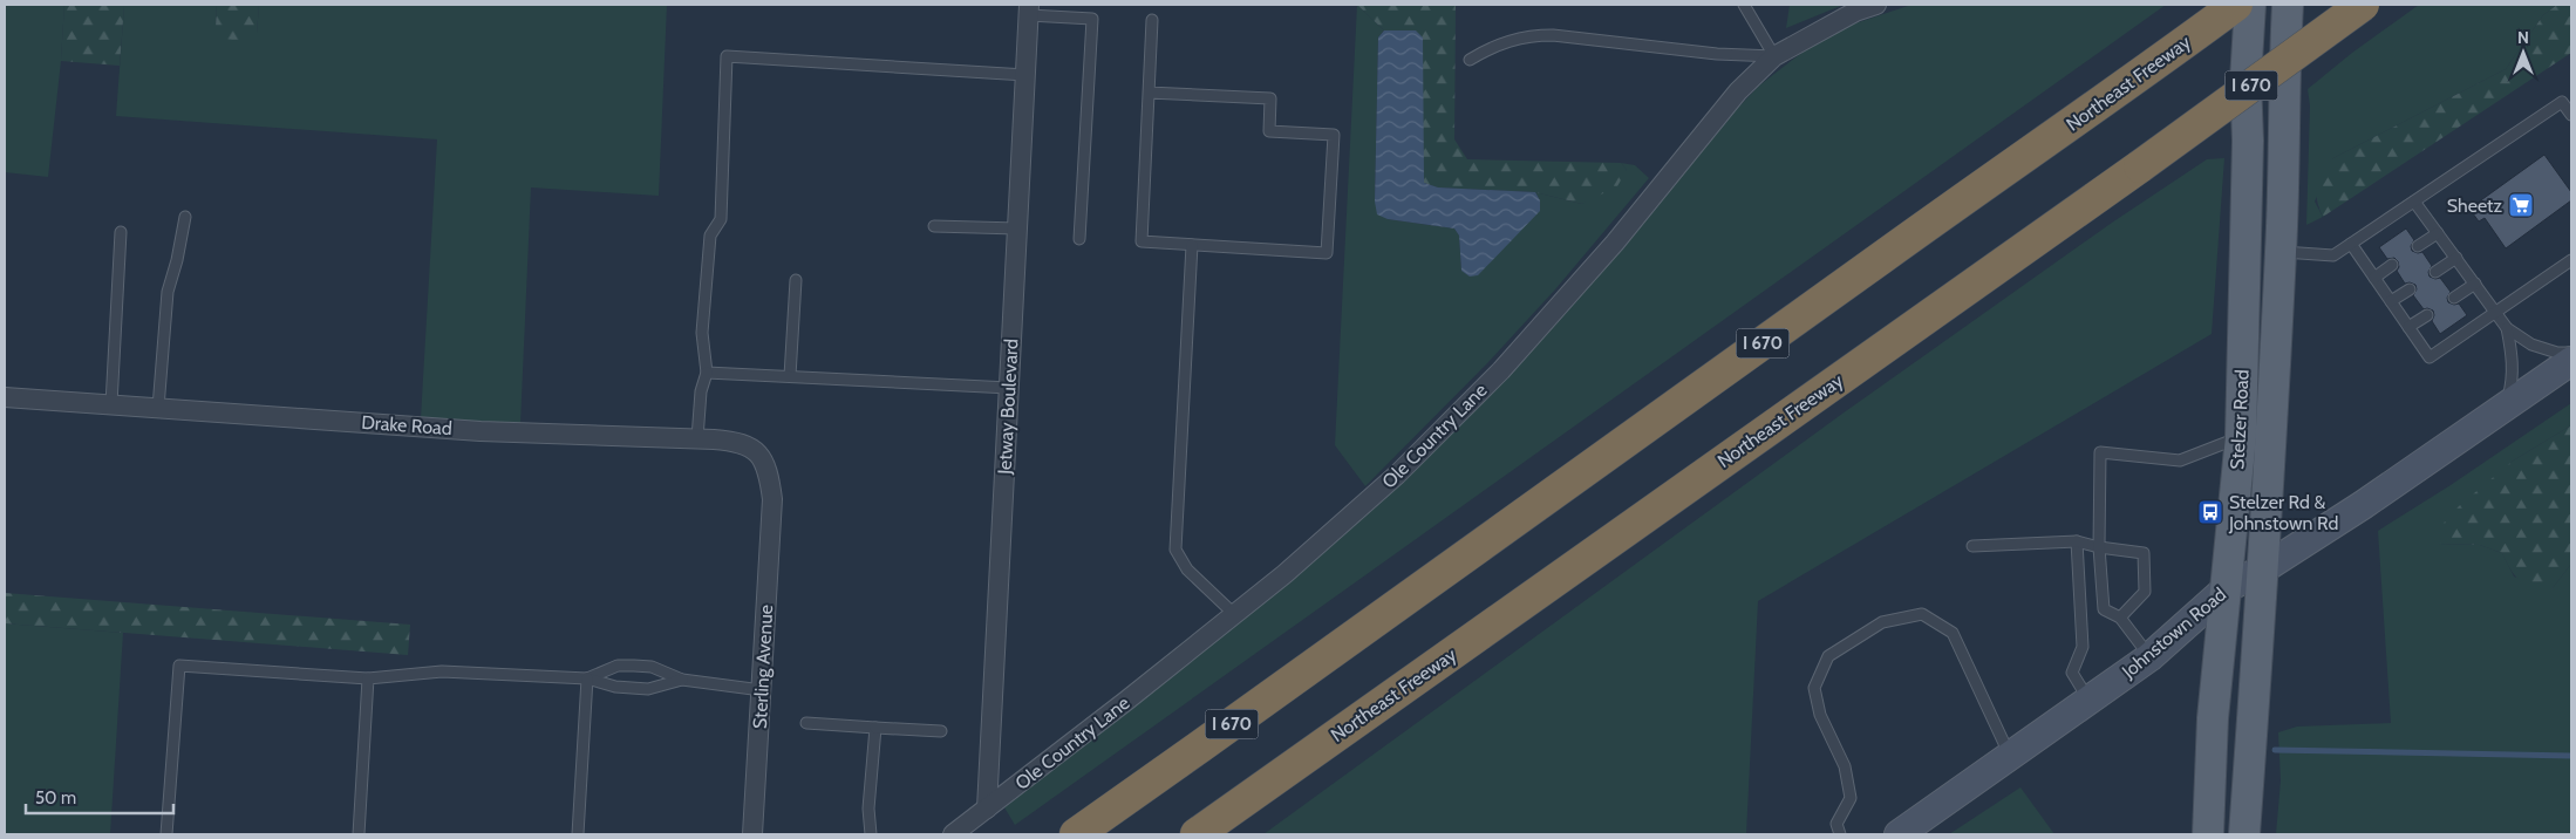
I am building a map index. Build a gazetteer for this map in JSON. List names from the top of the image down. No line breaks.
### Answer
{"streets":{"highway":["Northeast Freeway","I 670"],"main road":["Stelzer Road","Johnstown Road"],"street":["Jetway Boulevard","Drake Road","Ole Country Lane","Sterling Avenue"]},"crossings":[["Jetway Boulevard","Ole Country Lane"],["Stelzer Road","Johnstown Road"],["Drake Road","Sterling Avenue"]],"places":{"supermarket":["Sheetz"],"bus stop":["Stelzer Rd & Johnstown Rd"]},"scale_bar":"50 m","north":"top"}
